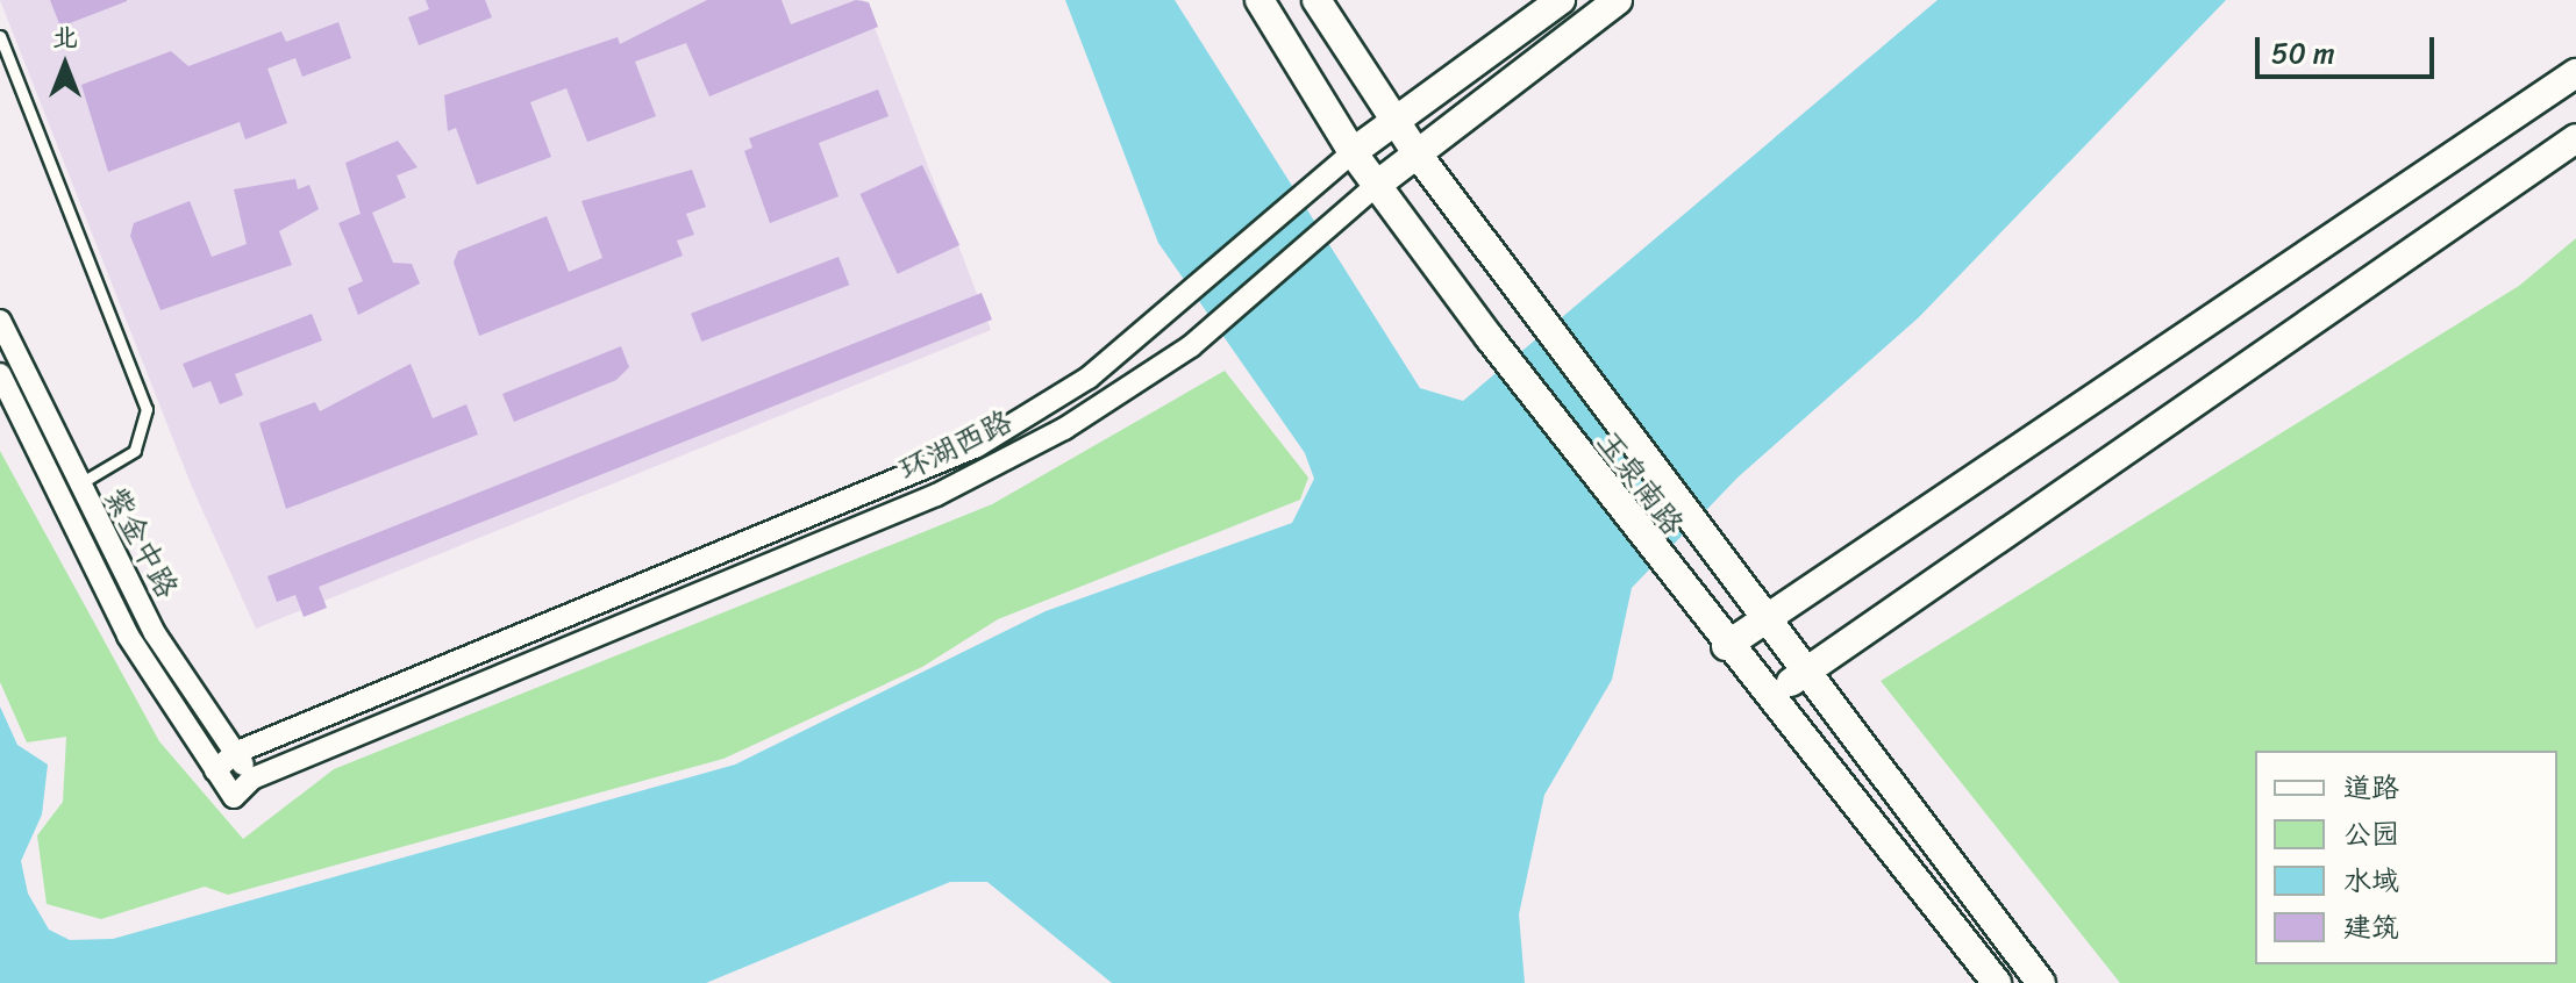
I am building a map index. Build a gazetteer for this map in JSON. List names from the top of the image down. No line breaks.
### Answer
{"streets":{"street":["环湖西路","玉泉南路","紫金中路"]},"crossings":[["环湖西路","玉泉南路"],["环湖西路","紫金中路"]],"legend":["道路","公园","水域","建筑"],"scale_bar":"50 m","north":"top"}
